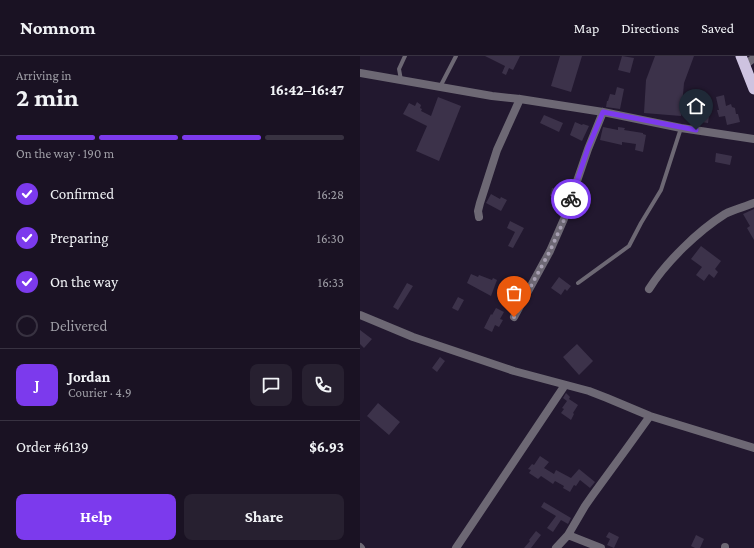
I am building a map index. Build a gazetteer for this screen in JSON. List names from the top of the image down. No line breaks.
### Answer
{"page":{"header":"Nomnom","nav":["Map","Directions","Saved"],"heading":["2 min","Arriving in","16:42–16:47"],"panel":["Jordan","Courier · 4.9","Order #6139","$6.93"],"bar":"On the way · 190 m","list":[["Confirmed","16:28"],["Preparing","16:30"],["On the way","16:33"],"Delivered"],"round":"J","buttons":["Help","Share"]}}
